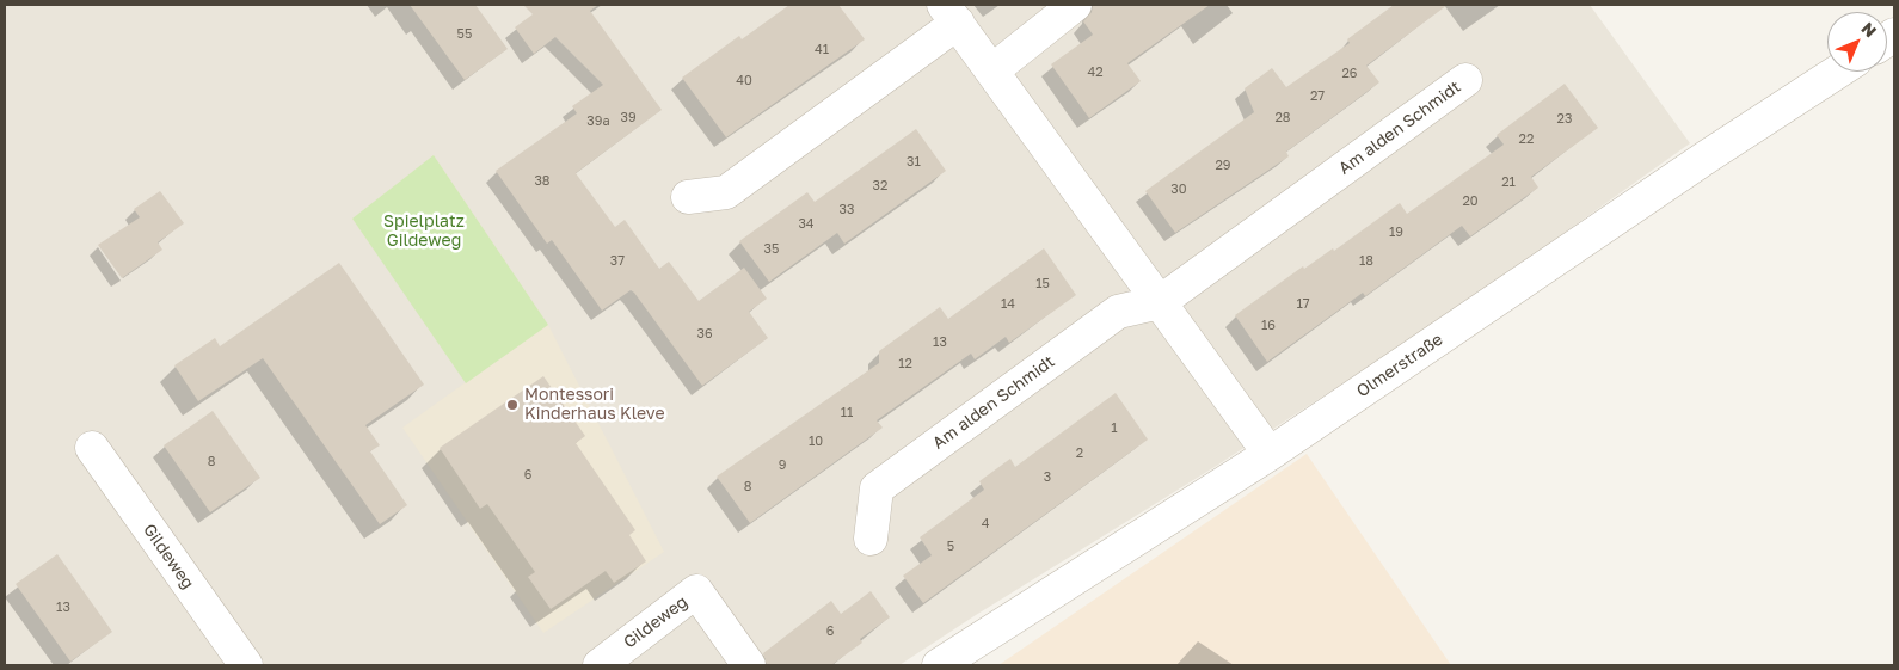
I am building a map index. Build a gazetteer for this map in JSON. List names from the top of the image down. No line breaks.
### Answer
{"streets":{"street":["Am alden Schmidt","Olmerstraße","Gildeweg"]},"parks":["Spielplatz Gildeweg"],"places":["Montessori Kinderhaus Kleve"],"house_numbers":["55","41","42","26","40","27","39","28","23","39a","22","31","29","38","21","32","30","20","33","34","19","35","37","18","15","14","17","16","36","13","12","11","1","10","2","8","9","6","3","8","4","5","13","6"],"north":"top right"}
